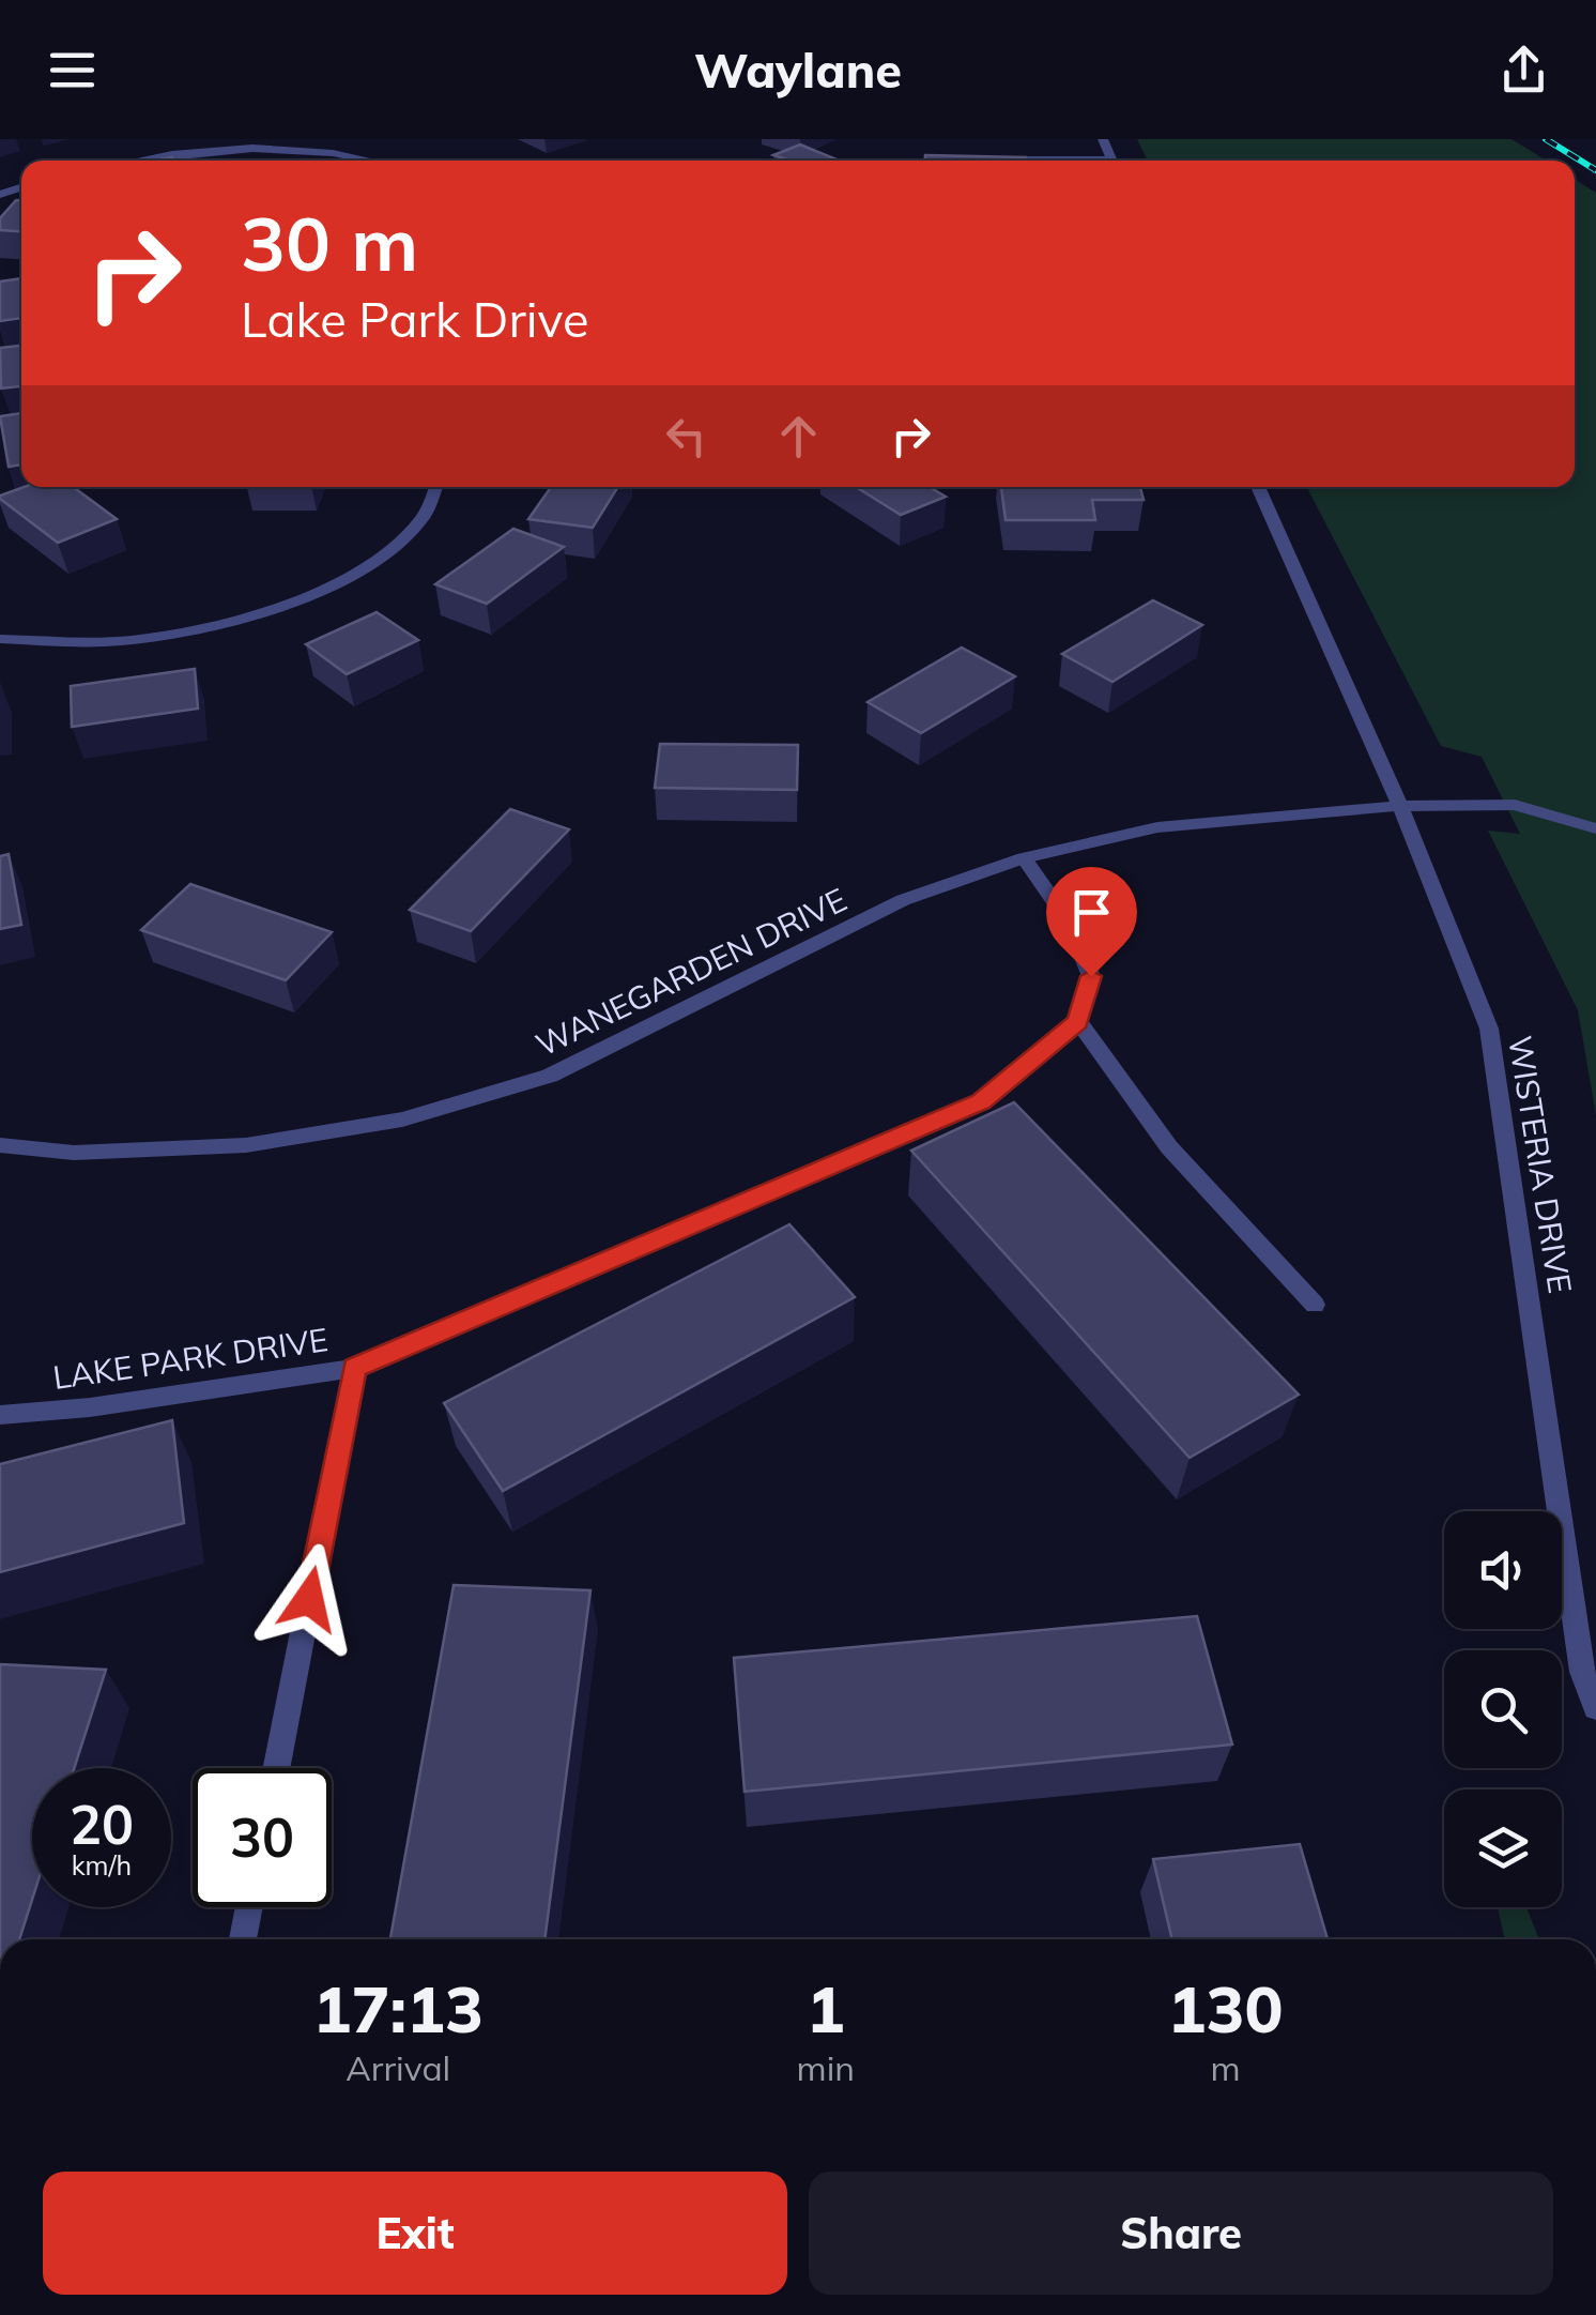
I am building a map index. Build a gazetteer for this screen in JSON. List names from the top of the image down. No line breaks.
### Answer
{"streets":{"street":["WANEGARDEN DRIVE","WISTERIA DRIVE","LAKE PARK DRIVE"]},"crossings":[["WANEGARDEN DRIVE","WISTERIA DRIVE"]],"page":{"header":"Waylane","turn":["30 m","Lake Park Drive"],"speed":"20 km/h","limit":"30","eta":["17:13","Arrival","1","min","130","m"],"buttons":["Exit","Share"]}}
